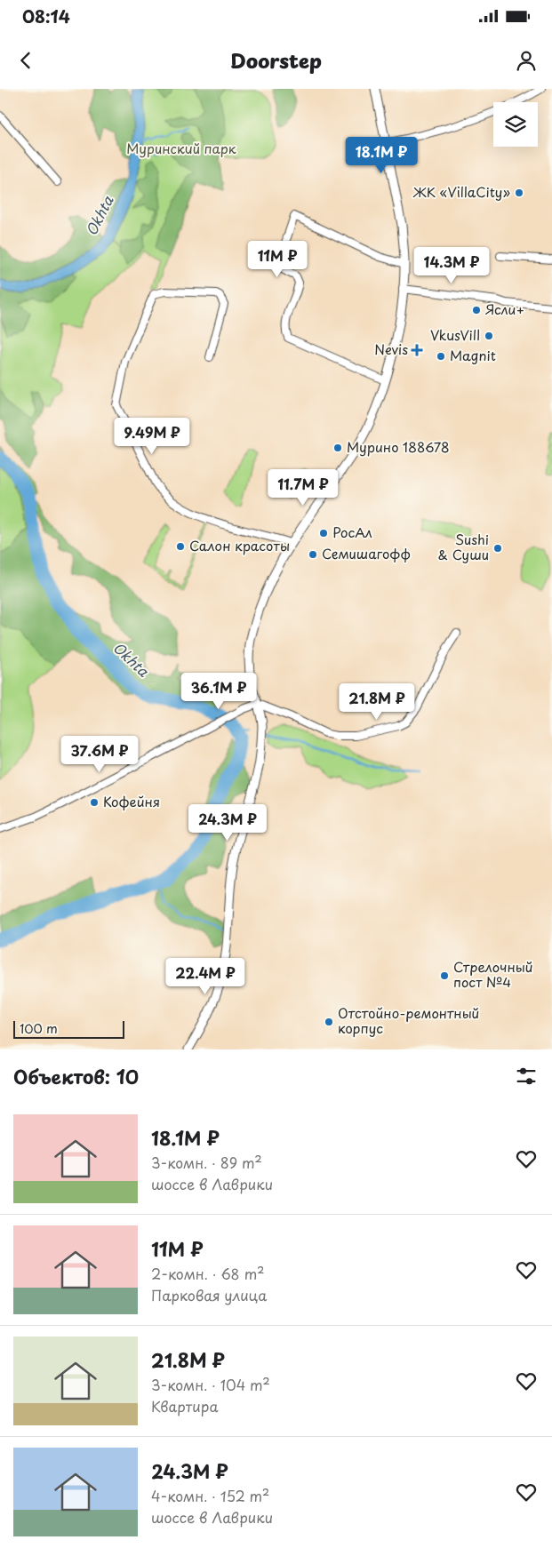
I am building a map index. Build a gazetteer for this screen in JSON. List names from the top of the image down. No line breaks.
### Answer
{"water":["Okhta"],"parks":["Муринский парк"],"places":{"other":["ЖК «VillaCity»","Ясли+","VkusVill","Magnit","Мурино 188678","РосАл","Салон красоты","Sushi & Суши","Семишагофф","Кофейня","Стрелочный пост №4","Отстойно-ремонтный корпус"],"health":["Nevis"]},"scale_bar":"100 m","page":{"status":"08:14","header":"Doorstep","price":["18.1M ₽","11M ₽","14.3M ₽","9.49M ₽","11.7M ₽","36.1M ₽","21.8M ₽","37.6M ₽","24.3M ₽","22.4M ₽"],"scale":"100 m","heading":"Объектов: 10","list":[{"name":"18.1M ₽","note":"3-комн. · 89 m² · шоссе в Лаврики"},{"name":"11M ₽","note":"2-комн. · 68 m² · Парковая улица"},{"name":"21.8M ₽","note":"3-комн. · 104 m² · Квартира"},{"name":"24.3M ₽","note":"4-комн. · 152 m² · шоссе в Лаврики"}]}}
